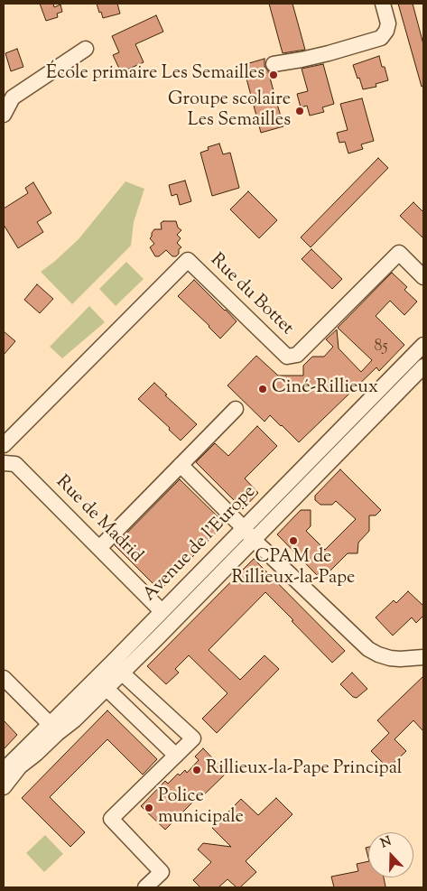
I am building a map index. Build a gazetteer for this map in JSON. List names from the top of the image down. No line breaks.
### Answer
{"streets":{"street":["Rue du Bottet","Rue de Madrid","Avenue de l'Europe"]},"crossings":[["Rue de Madrid","Avenue de l'Europe"]],"places":["École primaire Les Semailles","Groupe scolaire Les Semailles","Ciné-Rillieux","CPAM de Rillieux-la-Pape","Rillieux-la-Pape Principal","Police municipale"],"house_numbers":["85"],"north":"top"}
